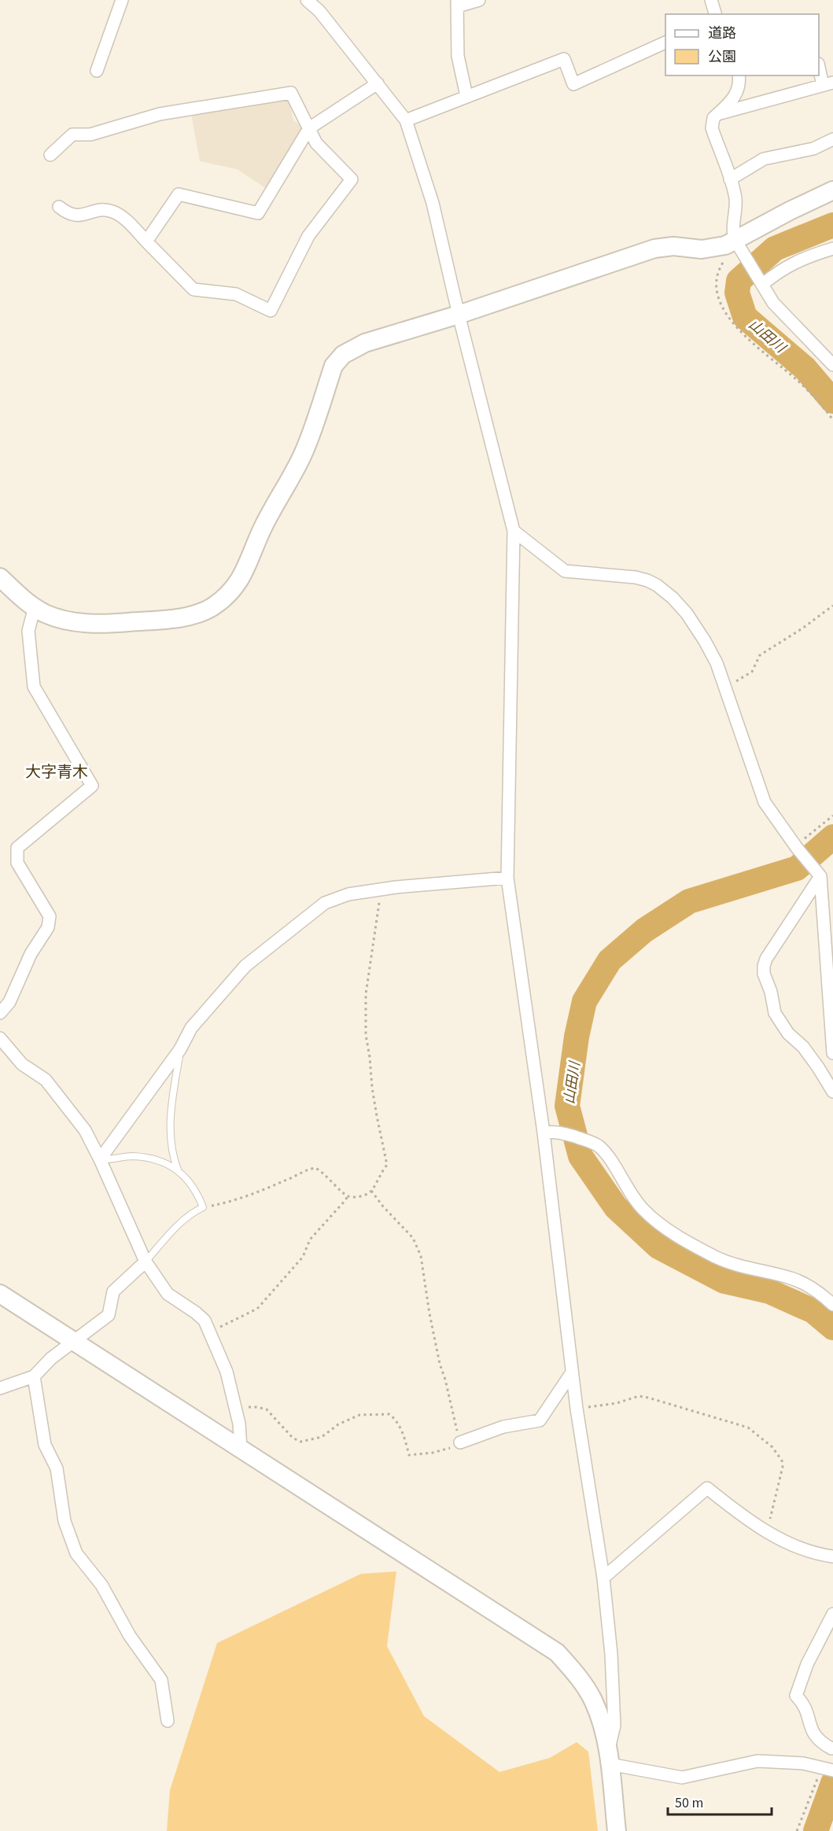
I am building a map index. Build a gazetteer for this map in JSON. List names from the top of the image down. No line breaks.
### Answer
{"districts":["大字青木"],"water":["山田川"],"legend":["道路","公園"],"scale_bar":"50 m"}
